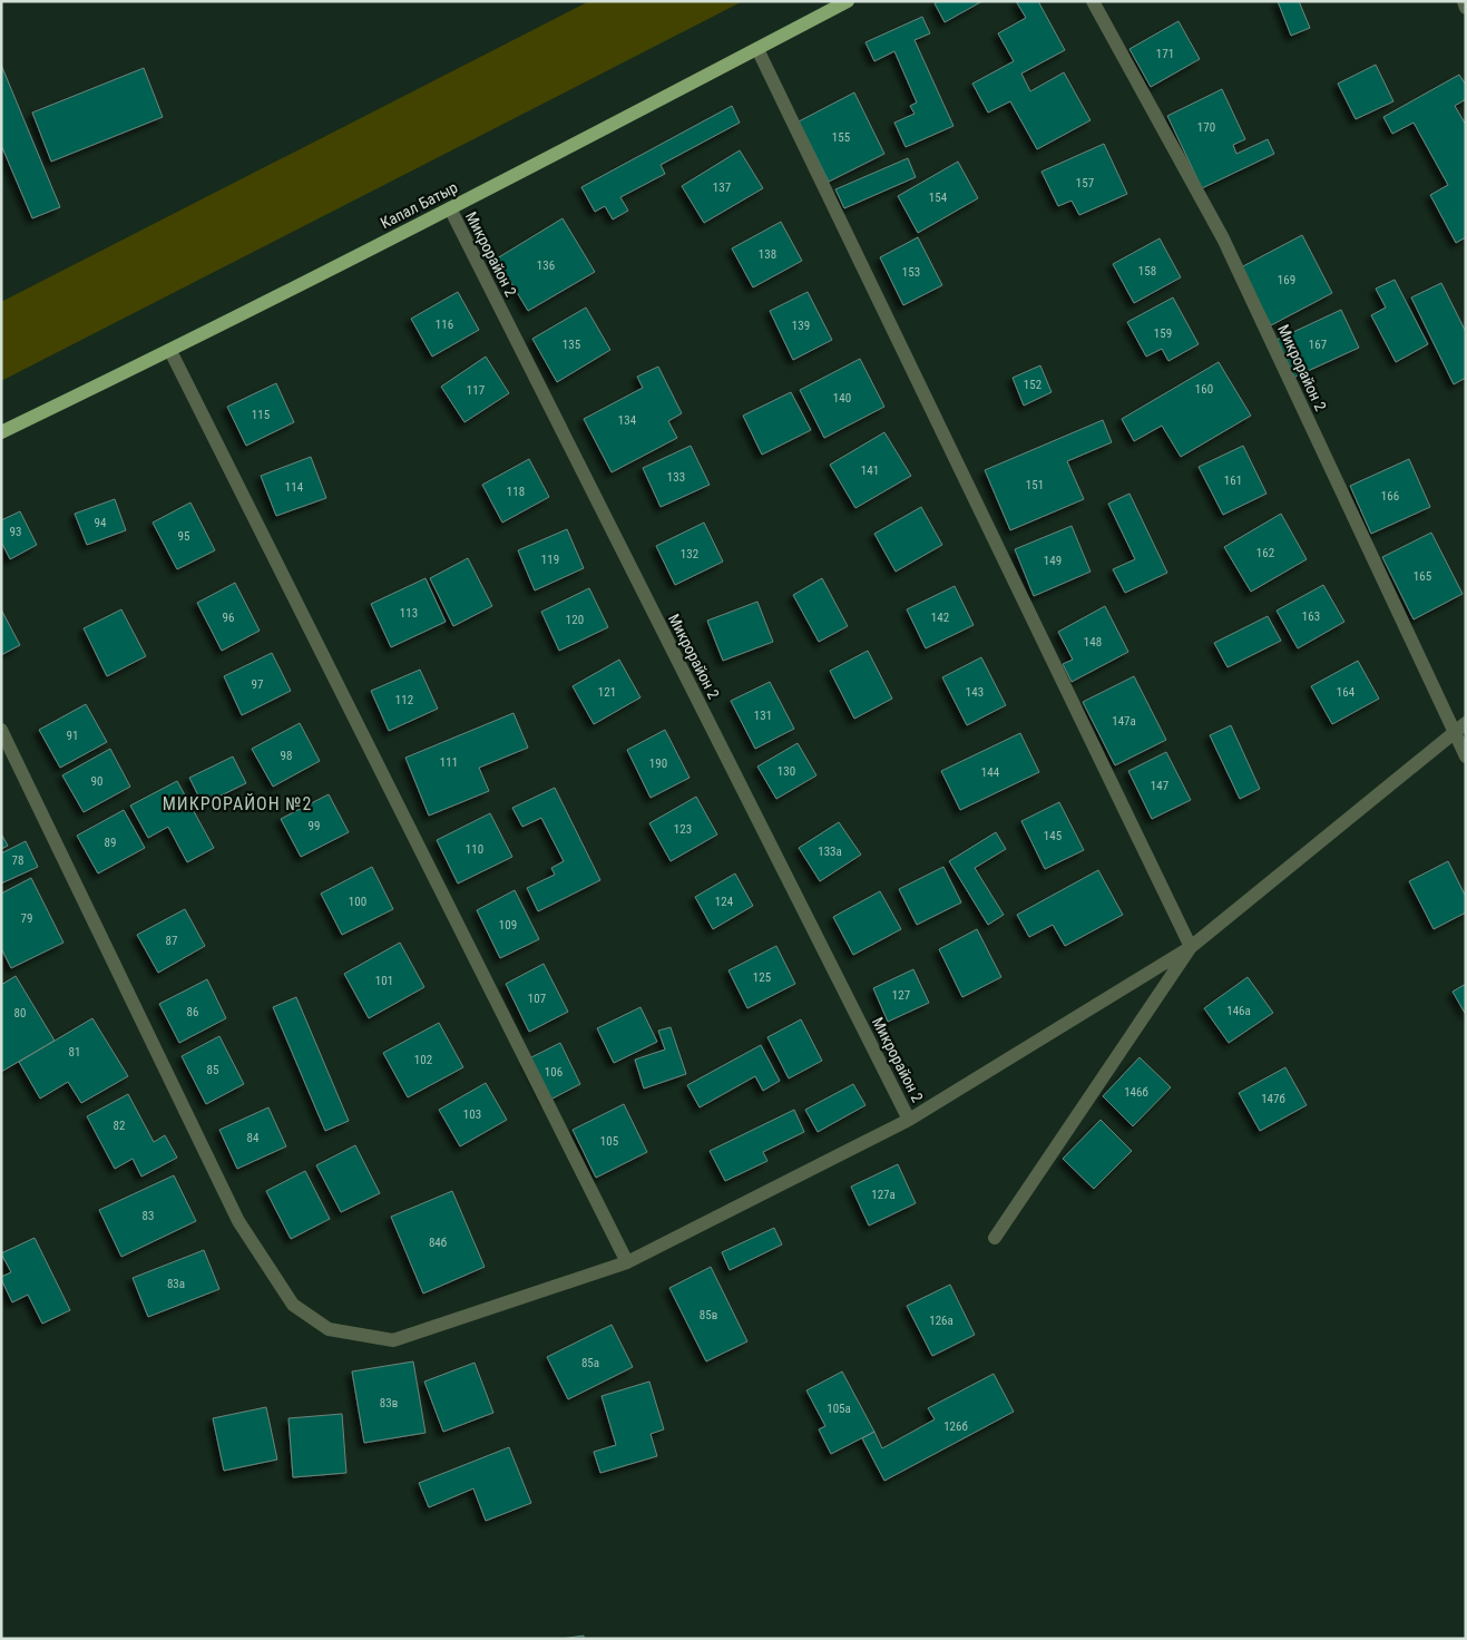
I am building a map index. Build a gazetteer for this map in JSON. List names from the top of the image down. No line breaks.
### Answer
{"streets":{"main road":["Капал Батыр"],"street":["Микрорайон 2"]},"crossings":[["Капал Батыр","Микрорайон 2"]],"districts":["МИКРОРАЙОН №2"],"house_numbers":["171","170","155","157","137","154","138","136","158","153","169","116","139","159","135","167","152","160","117","140","115","134","141","133","161","151","114","118","166","94","93","95","162","132","119","149","165","113","163","96","142","120","148","97","121","143","164","112","131","147а","91","98","111","190","130","144","90","147","99","123","145","89","110","133а","78","100","124","79","109","87","125","101","127","107","146а","86","80","81","102","85","106","146б","147б","103","82","84","105","127а","83","84б","83а","85в","126а","85а","83в","105а","126б"]}
